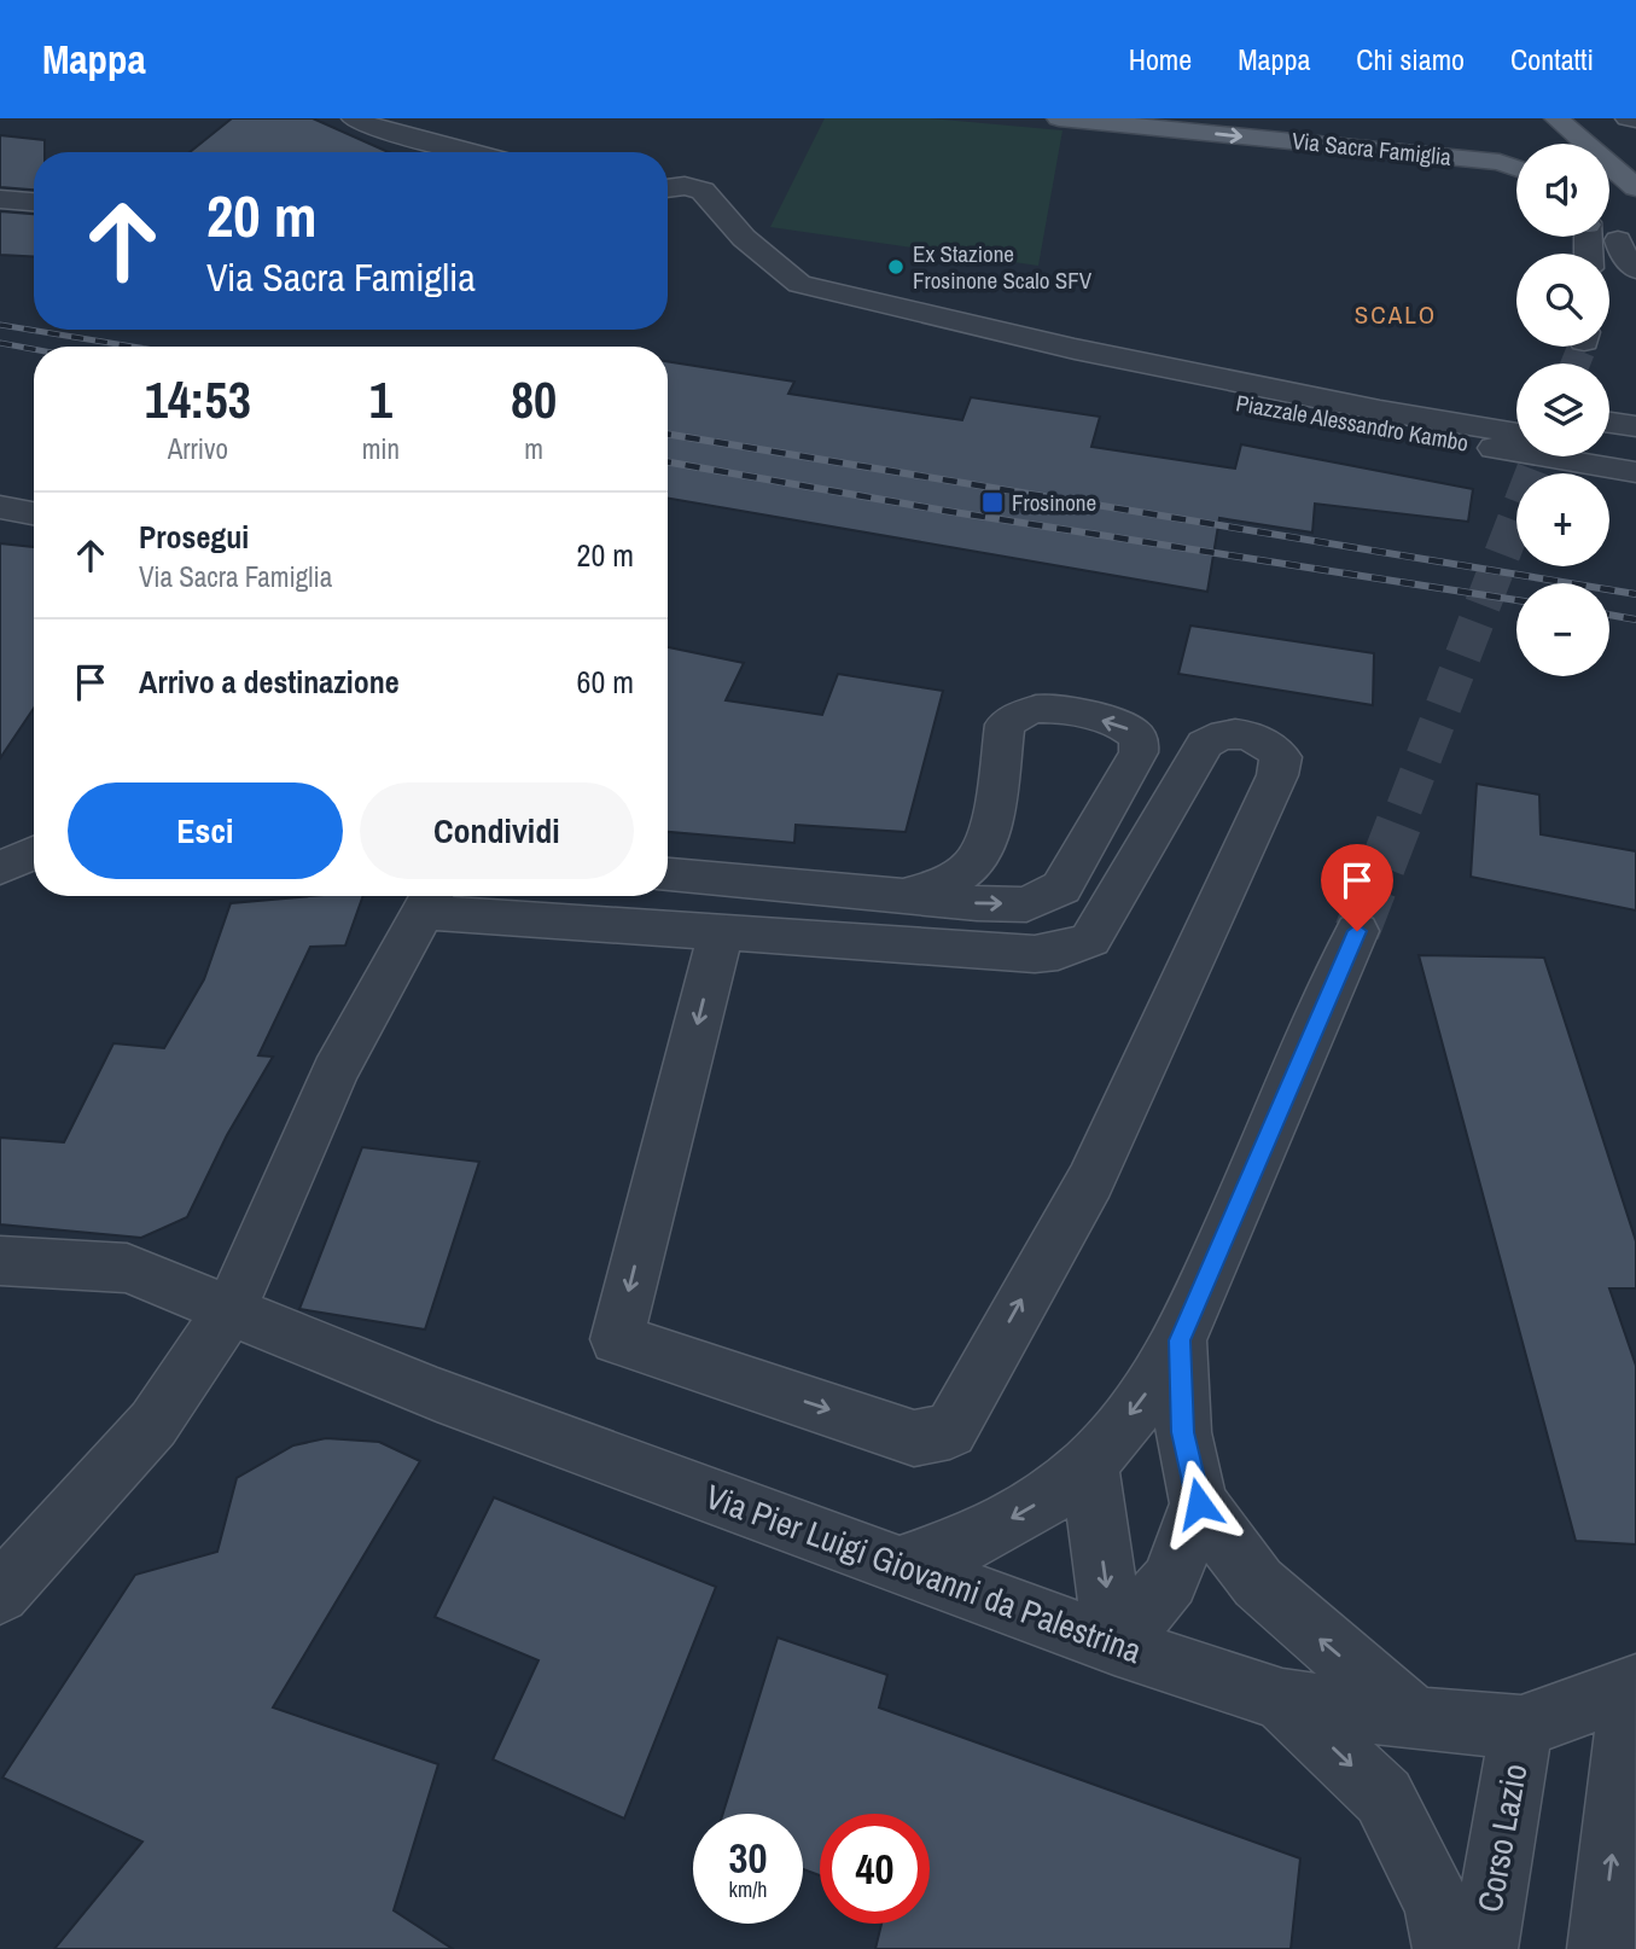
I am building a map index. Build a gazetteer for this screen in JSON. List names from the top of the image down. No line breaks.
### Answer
{"streets":{"main road":["Via Sacra Famiglia"],"street":["Piazzale Alessandro Kambo","Via Pier Luigi Giovanni da Palestrina","Corso Lazio"]},"crossings":[["Via Pier Luigi Giovanni da Palestrina","Corso Lazio"]],"one_way":["Via Sacra Famiglia"],"districts":["SCALO"],"places":{"other":["Ex Stazione Frosinone Scalo SFV"],"transit":["Frosinone"]},"page":{"header":"Mappa","nav":["Home","Mappa","Chi siamo","Contatti"],"map_buttons":["+","−"],"turn":["20 m","Via Sacra Famiglia"],"eta":["14:53","Arrivo","1","min","80","m"],"list":[{"name":"Prosegui","note":"Via Sacra Famiglia","value":"20 m"},{"name":"Arrivo a destinazione","value":"60 m"}],"buttons":["Esci","Condividi"],"speed":"30 km/h","limit":"40"}}
